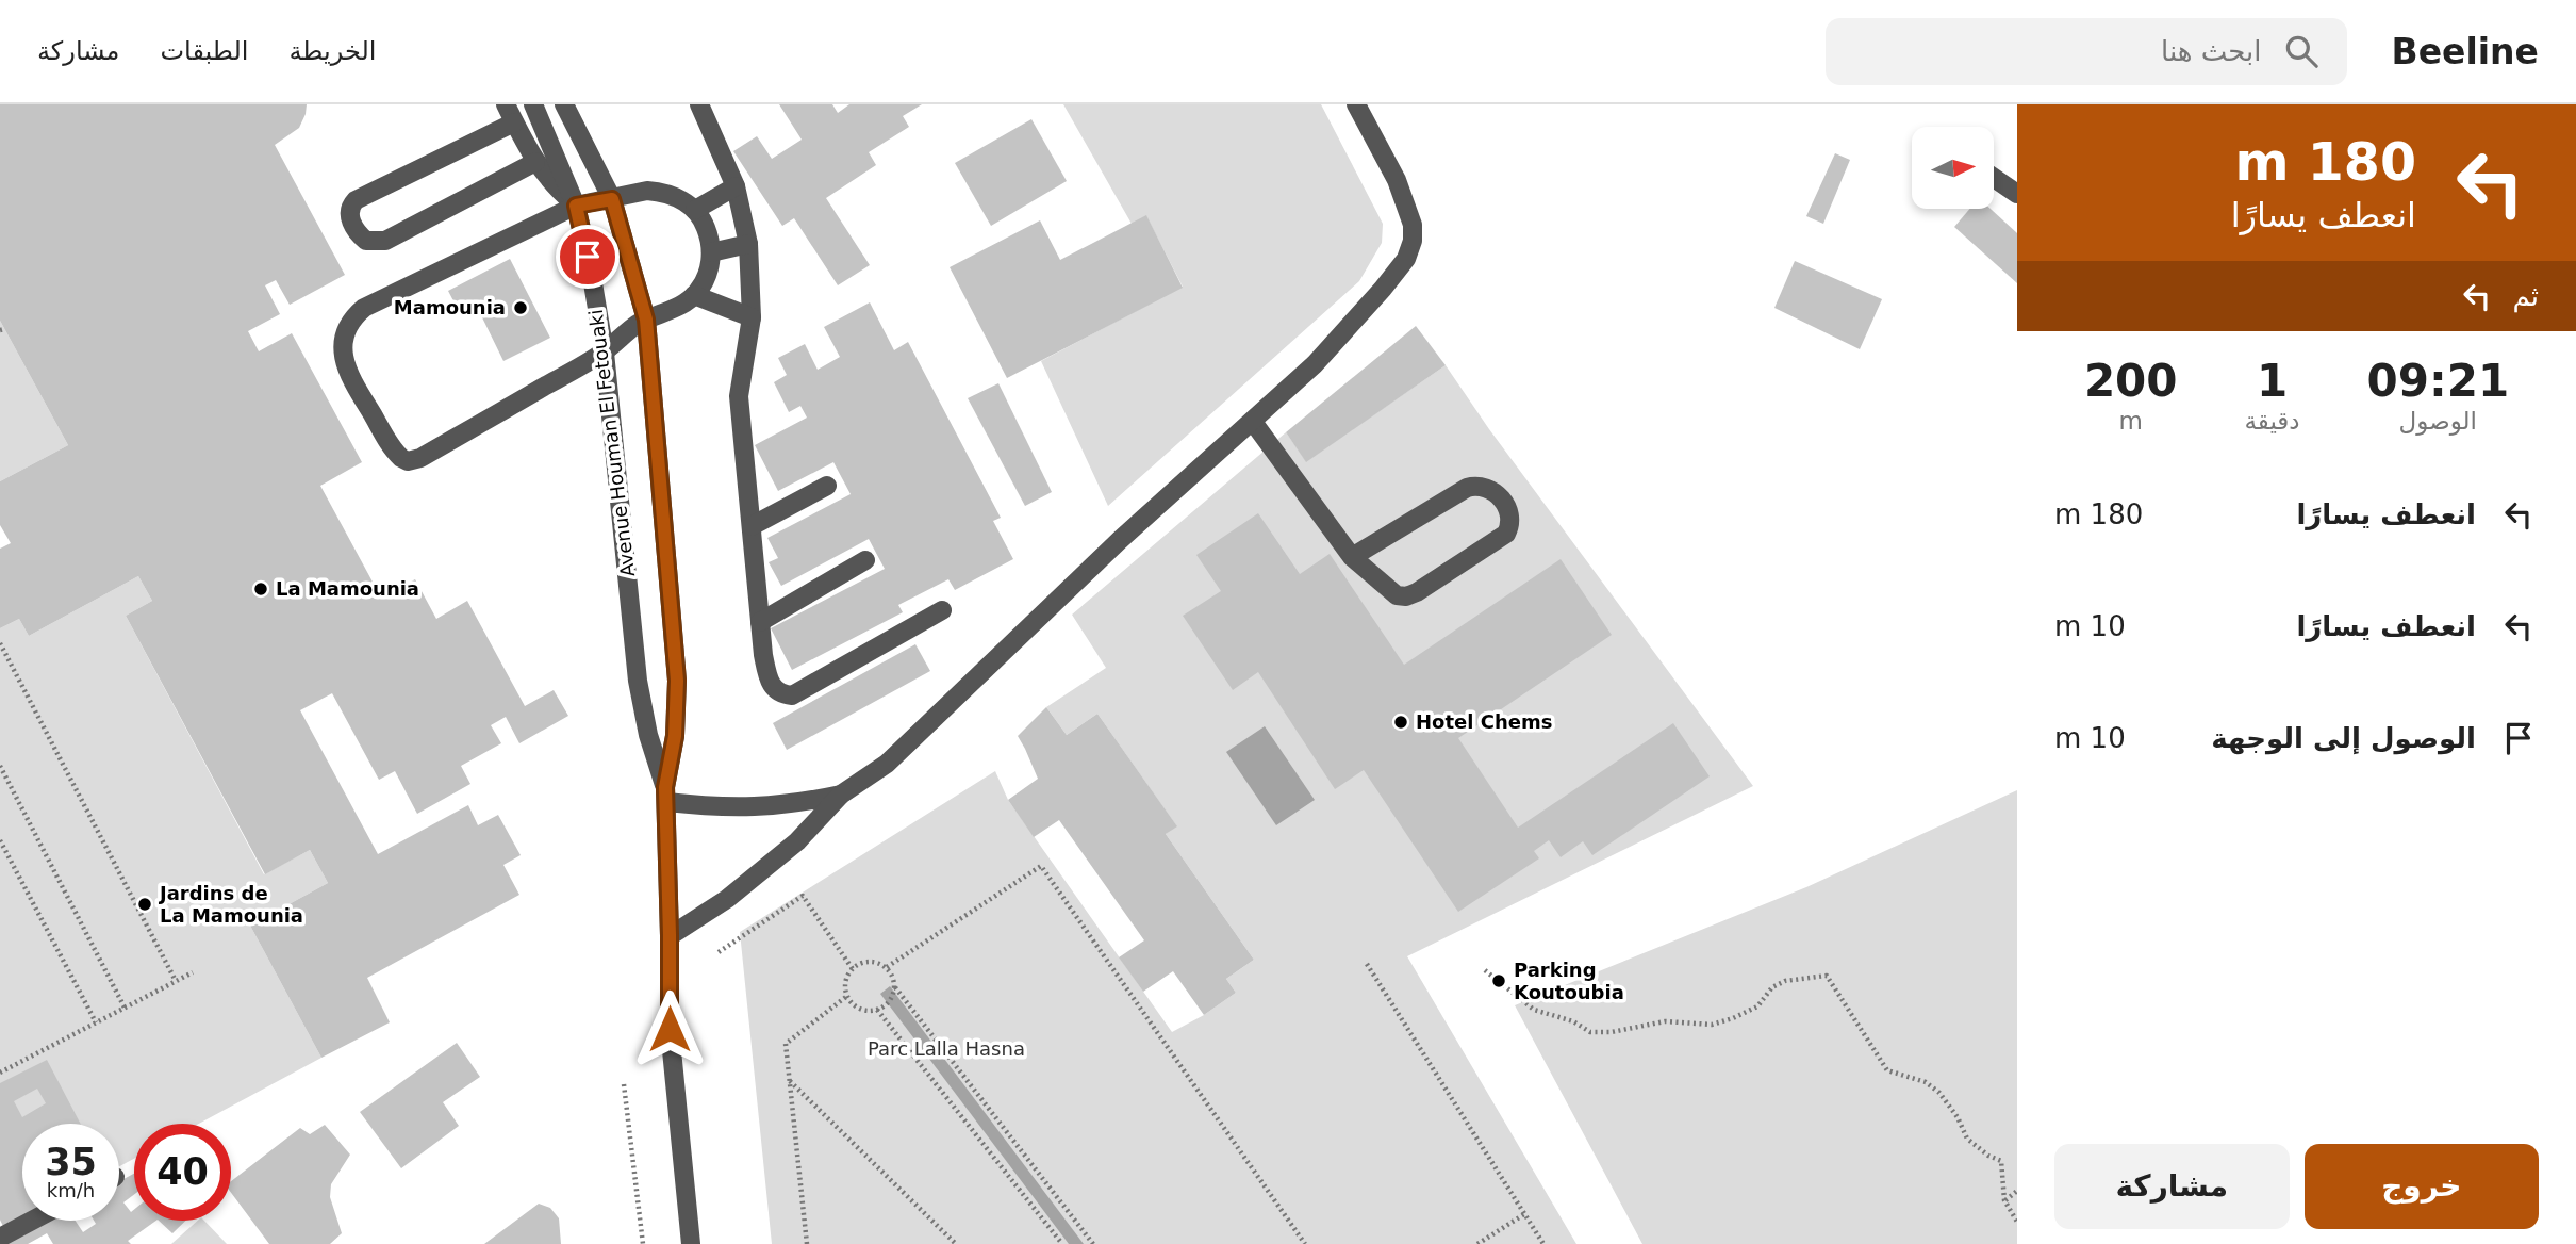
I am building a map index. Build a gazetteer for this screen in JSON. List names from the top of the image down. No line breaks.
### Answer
{"streets":{"street":["Avenue Houman El Fetouaki"]},"parks":["Parc Lalla Hasna"],"places":["Mamounia","La Mamounia","Hotel Chems","Jardins de La Mamounia","Parking Koutoubia"],"north":"right","page":{"header":"Beeline","search":"ابحث هنا","nav":["الخريطة","الطبقات","مشاركة"],"turn":["180 m","انعطف يسارًا"],"then":"ثم","eta":["09:21","الوصول","1","دقيقة","200","m"],"list":[{"name":"انعطف يسارًا","value":"180 m"},{"name":"انعطف يسارًا","value":"10 m"},{"name":"الوصول إلى الوجهة","value":"10 m"}],"speed":"35 km/h","limit":"40","buttons":["خروج","مشاركة"]}}
